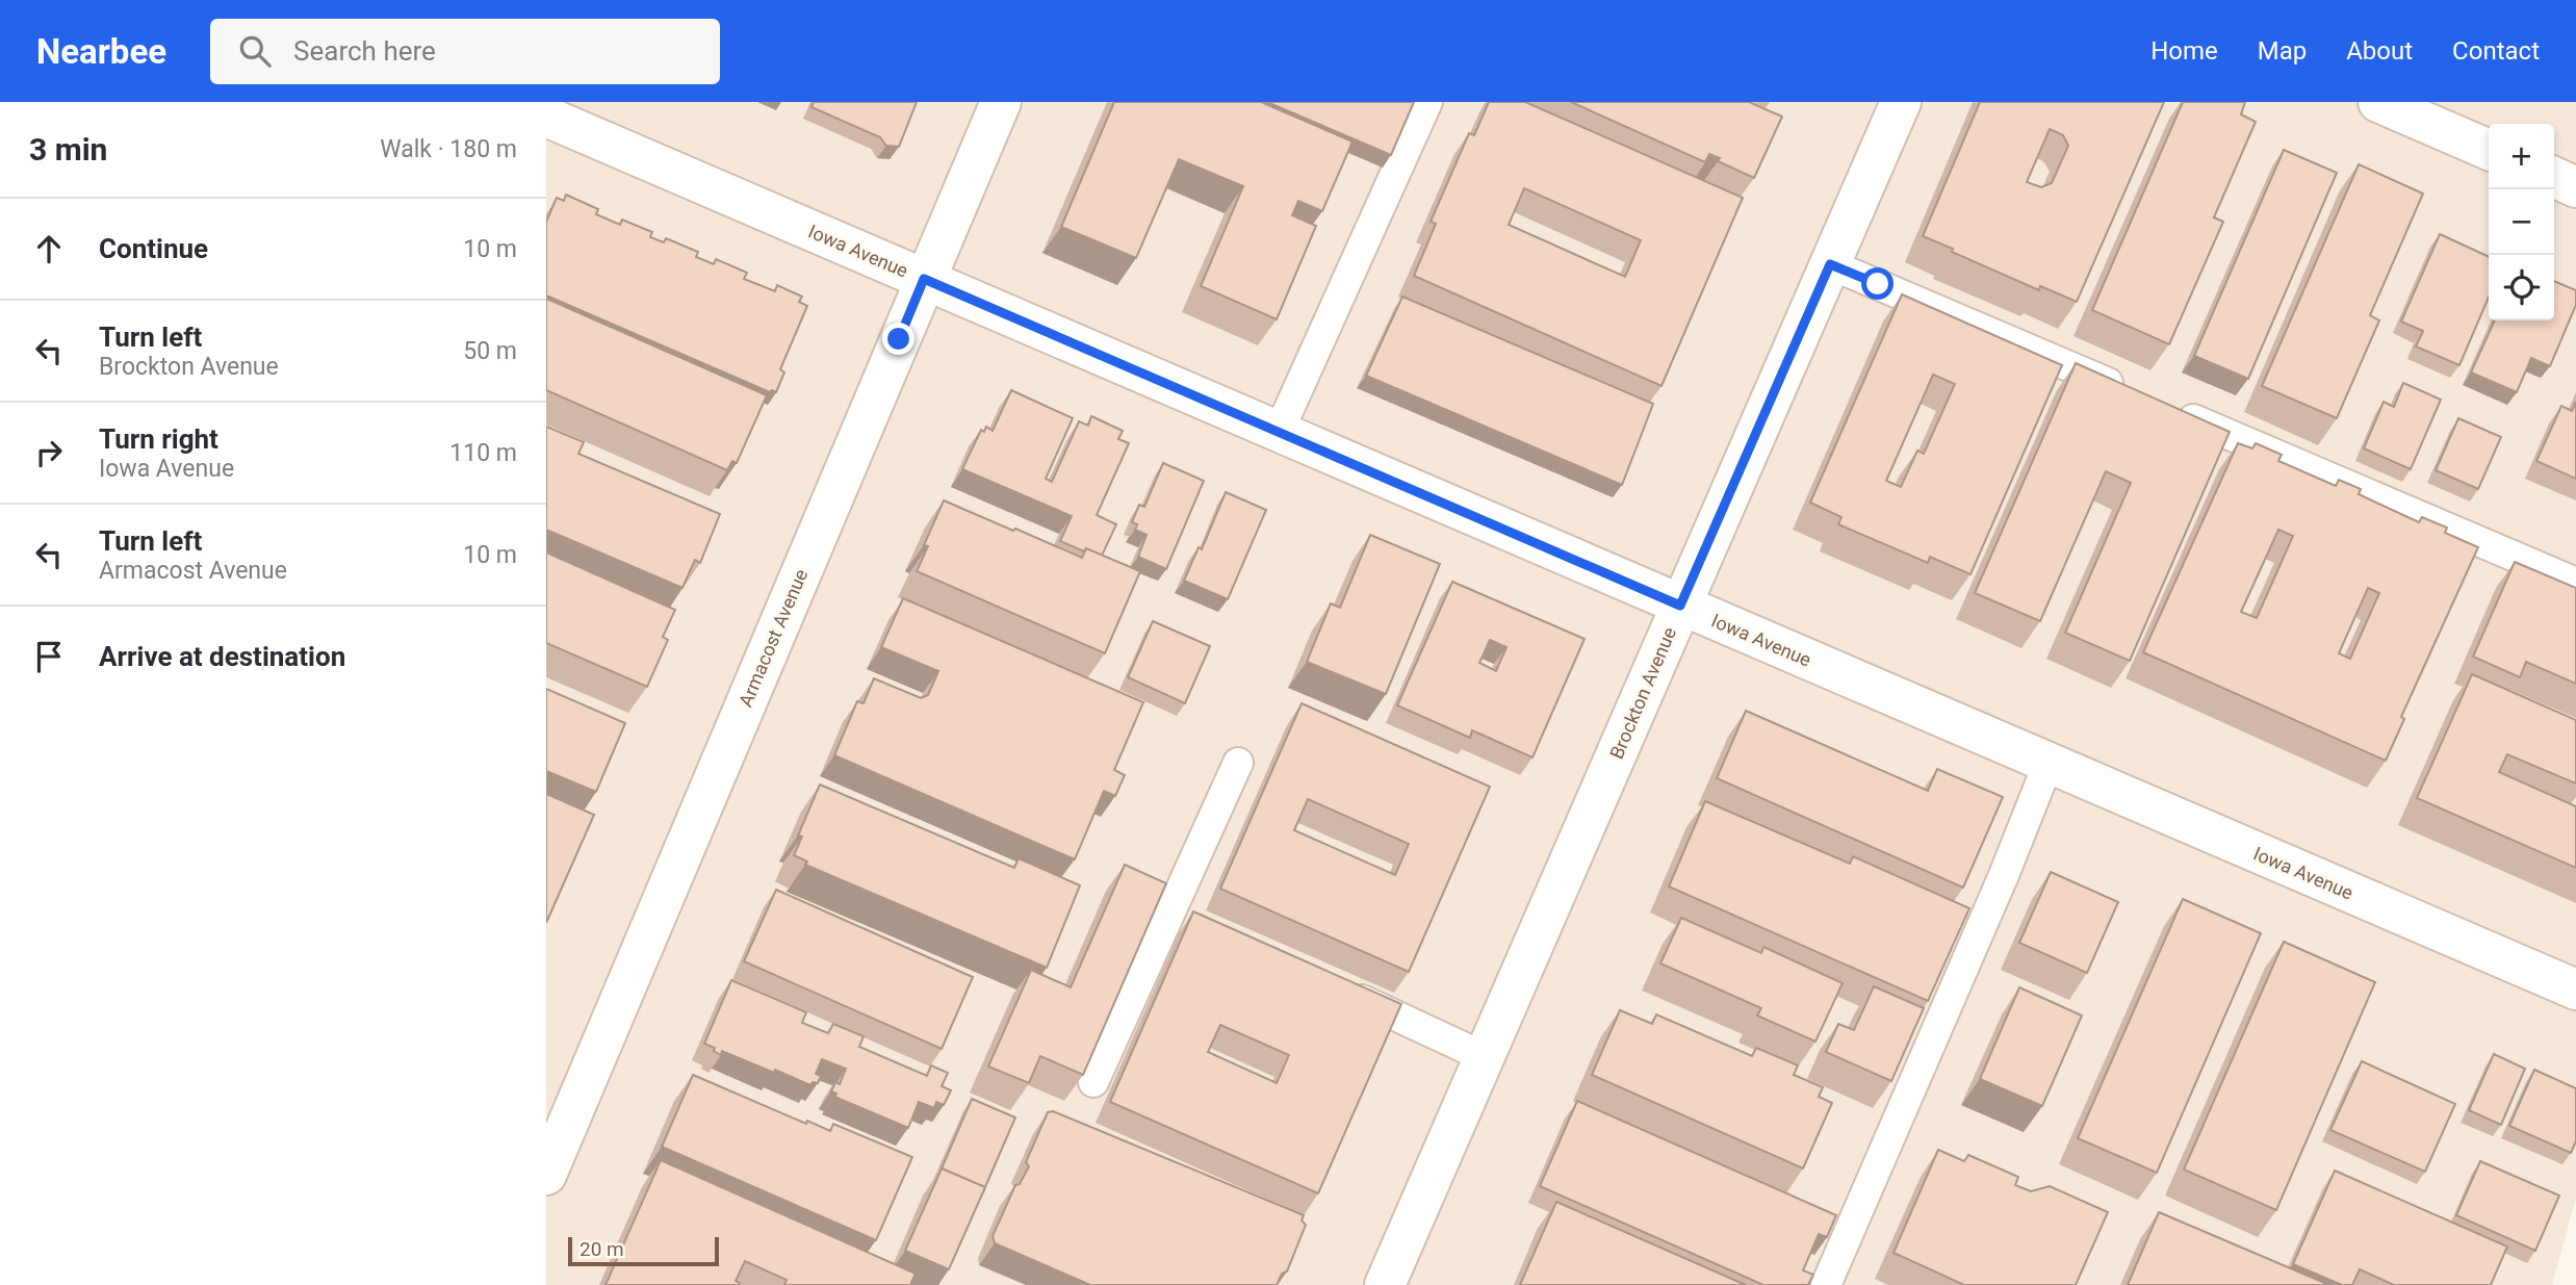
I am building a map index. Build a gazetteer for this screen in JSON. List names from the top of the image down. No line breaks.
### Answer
{"streets":{"street":["Iowa Avenue","Armacost Avenue","Brockton Avenue"]},"crossings":[["Iowa Avenue","Armacost Avenue"],["Iowa Avenue","Brockton Avenue"]],"scale_bar":"20 m","page":{"header":"Nearbee","search":"Search here","nav":["Home","Map","About","Contact"],"heading":["3 min","Walk · 180 m"],"map_buttons":["+","−"],"list":[["Continue","10 m"],["Turn left","Brockton Avenue","50 m"],["Turn right","Iowa Avenue","110 m"],["Turn left","Armacost Avenue","10 m"],"Arrive at destination"],"scale":"20 m"}}
